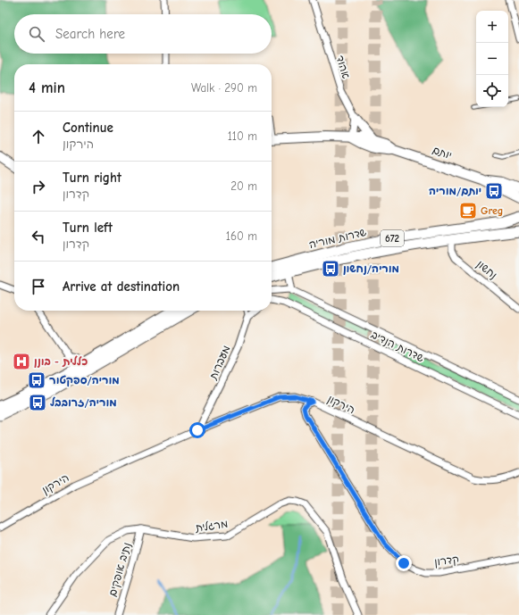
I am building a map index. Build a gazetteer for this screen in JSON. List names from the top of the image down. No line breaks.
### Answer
{"streets":{"main road":["שדרות מוריה","672"],"street":["אהוד","יותם","נחשון","שדרות הנדיב","מעברות","הירקון","מרגלית","קדרון","נתיב אופקים"]},"crossings":[["שדרות מוריה","נחשון"],["מעברות","הירקון"],["הירקון","קדרון"],["מרגלית","נתיב אופקים"]],"places":{"bus stop":["יותם/מוריה","מוריה/נחשון","מוריה/ספקטור","מוריה/זרובבל"],"cafe":["Greg"],"hospital":["כללית - בונן"]},"page":{"map_buttons":["+","−"],"search":"Search here","heading":["4 min","Walk · 290 m"],"list":[["Continue","הירקון","110 m"],["Turn right","קדרון","20 m"],["Turn left","קדרון","160 m"],"Arrive at destination"]}}
